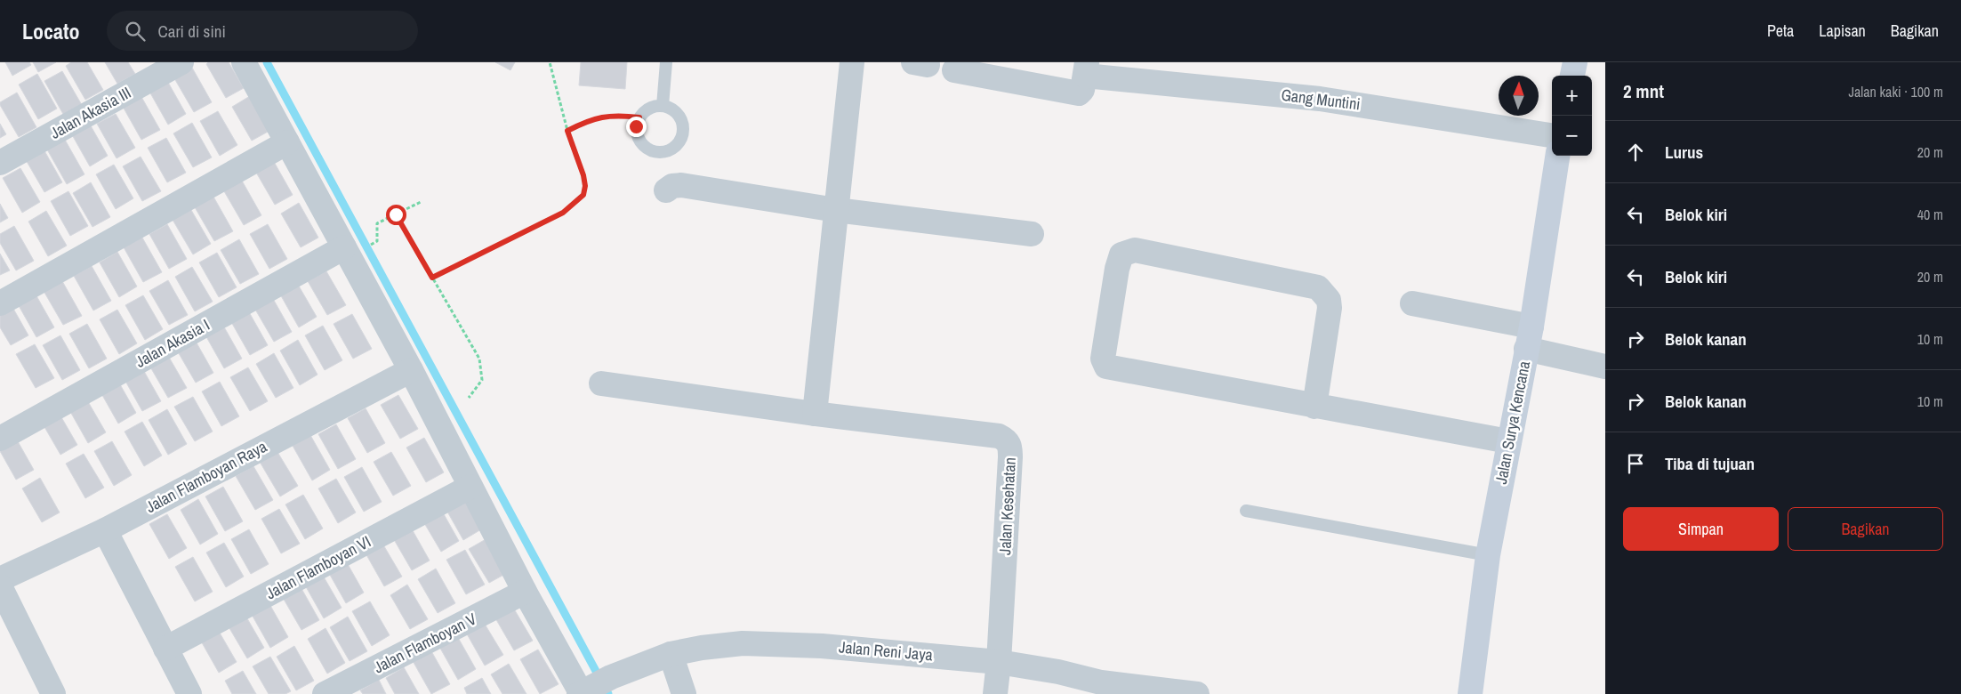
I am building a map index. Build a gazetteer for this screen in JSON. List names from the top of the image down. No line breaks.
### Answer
{"streets":{"main road":["Jalan Surya Kencana"],"street":["Gang Muntini","Jalan Akasia III","Jalan Akasia I","Jalan Flamboyan Raya","Jalan Kesehatan","Jalan Flamboyan VI","Jalan Flamboyan V","Jalan Reni Jaya"]},"crossings":[["Jalan Kesehatan","Jalan Reni Jaya"]],"north":"top","page":{"header":"Locato","search":"Cari di sini","nav":["Peta","Lapisan","Bagikan"],"heading":["2 mnt","Jalan kaki · 100 m"],"map_buttons":["+","−"],"list":[["Lurus","20 m"],["Belok kiri","40 m"],["Belok kiri","20 m"],["Belok kanan","10 m"],["Belok kanan","10 m"],"Tiba di tujuan"],"buttons":["Simpan","Bagikan"]}}
